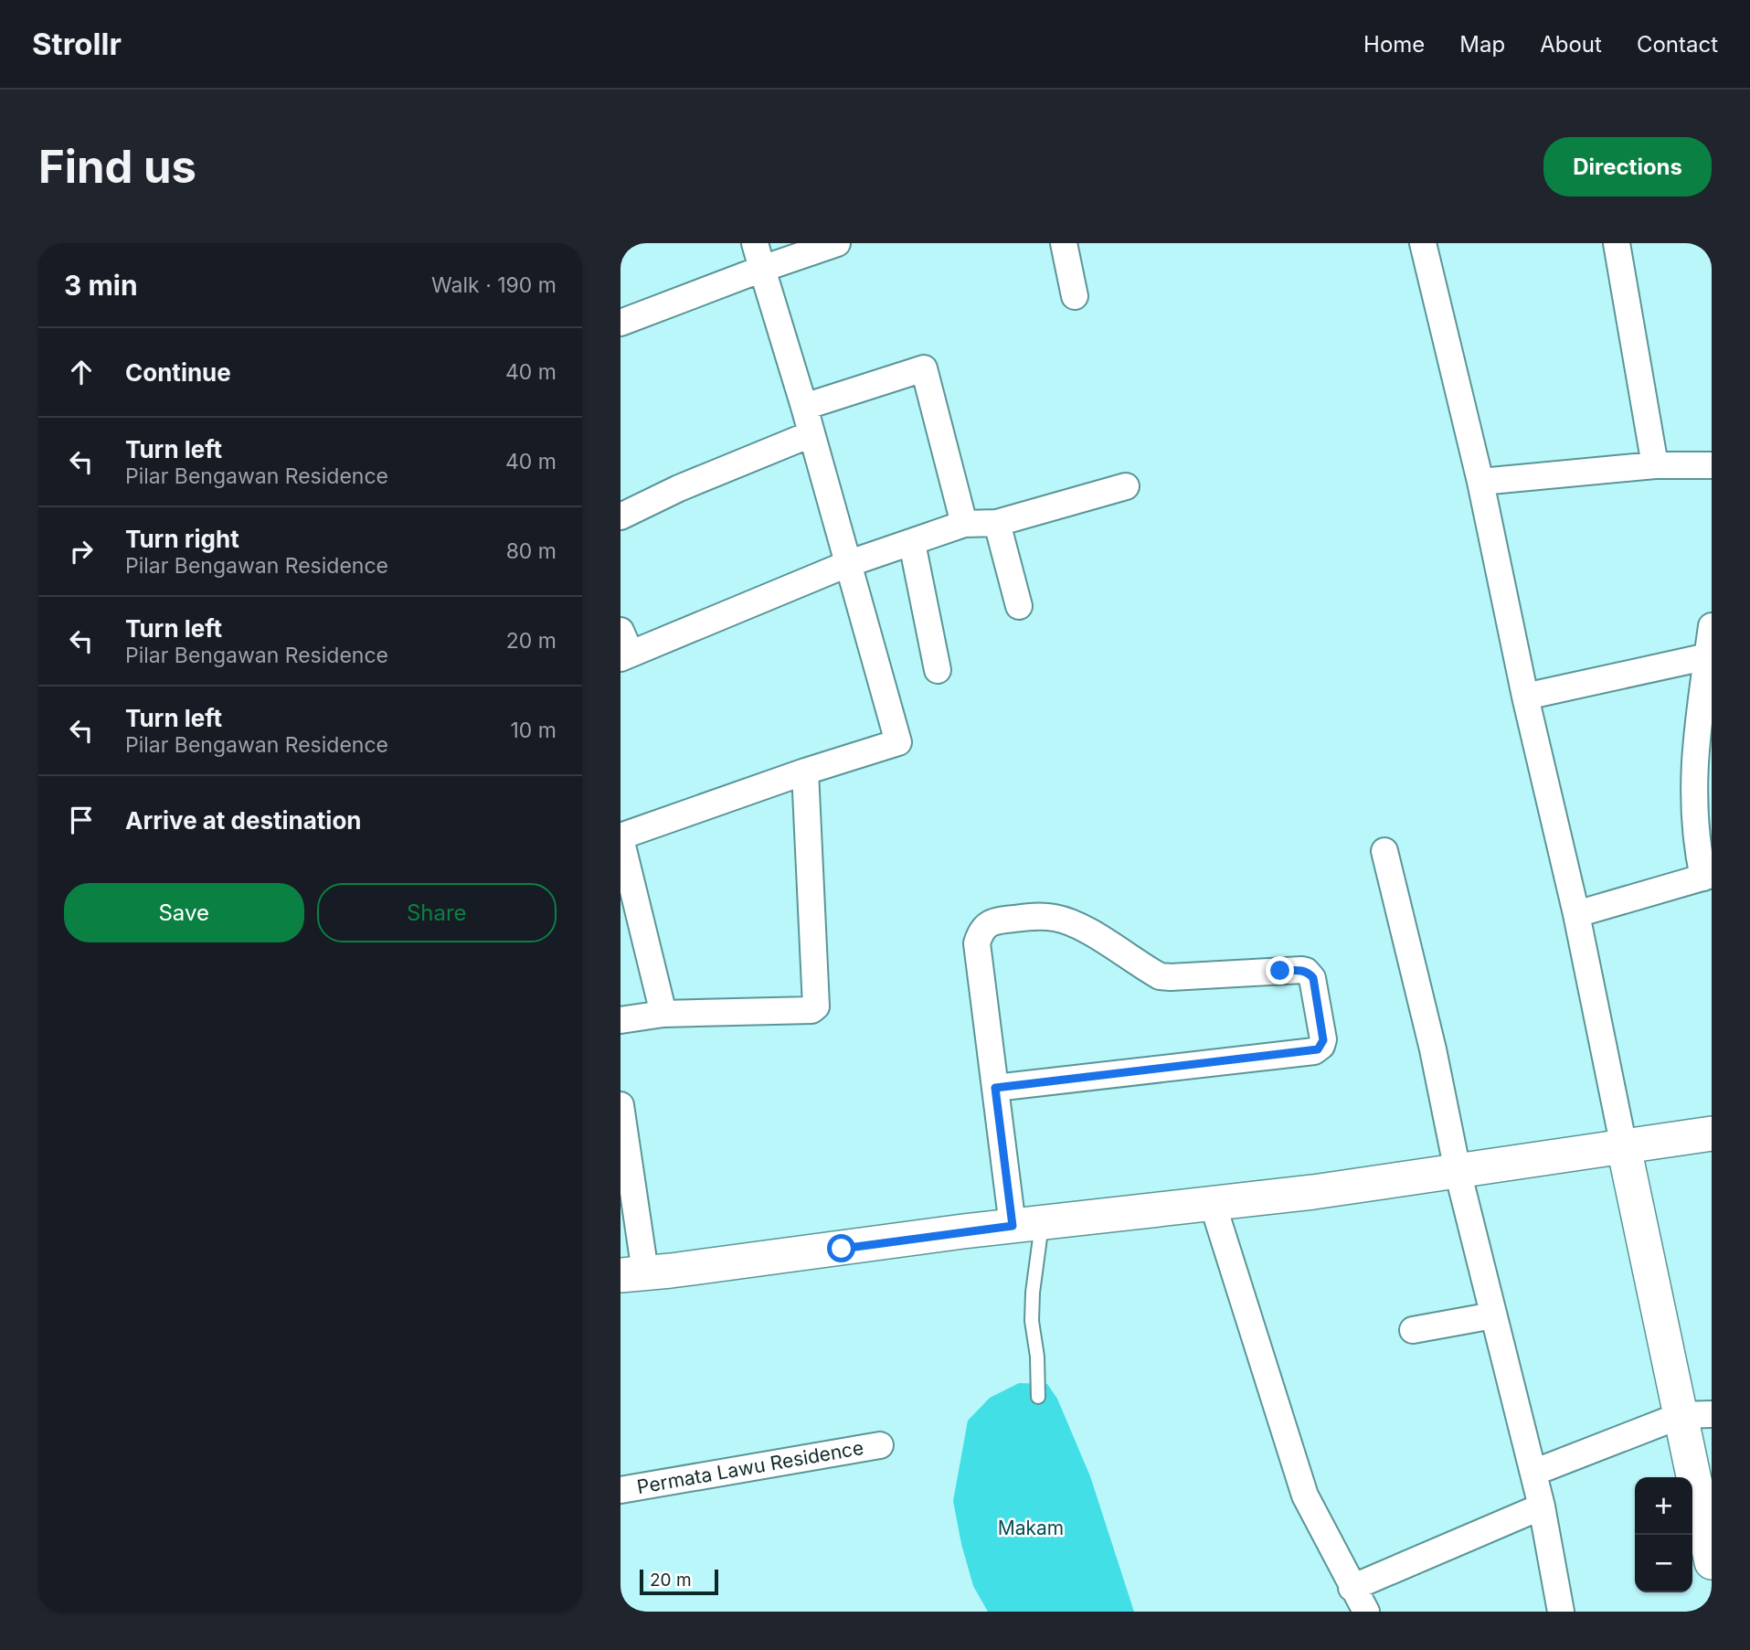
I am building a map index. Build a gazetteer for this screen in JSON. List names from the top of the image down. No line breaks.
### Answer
{"streets":{"street":["Permata Lawu Residence"]},"parks":["Makam"],"scale_bar":"20 m","page":{"header":"Strollr","nav":["Home","Map","About","Contact"],"buttons":["Directions",["Save","Share"]],"title":"Find us","heading":["3 min","Walk · 190 m"],"list":[["Continue","40 m"],["Turn left","Pilar Bengawan Residence","40 m"],["Turn right","Pilar Bengawan Residence","80 m"],["Turn left","Pilar Bengawan Residence","20 m"],["Turn left","Pilar Bengawan Residence","10 m"],"Arrive at destination"],"map_buttons":["+","−"],"scale":"20 m"}}
